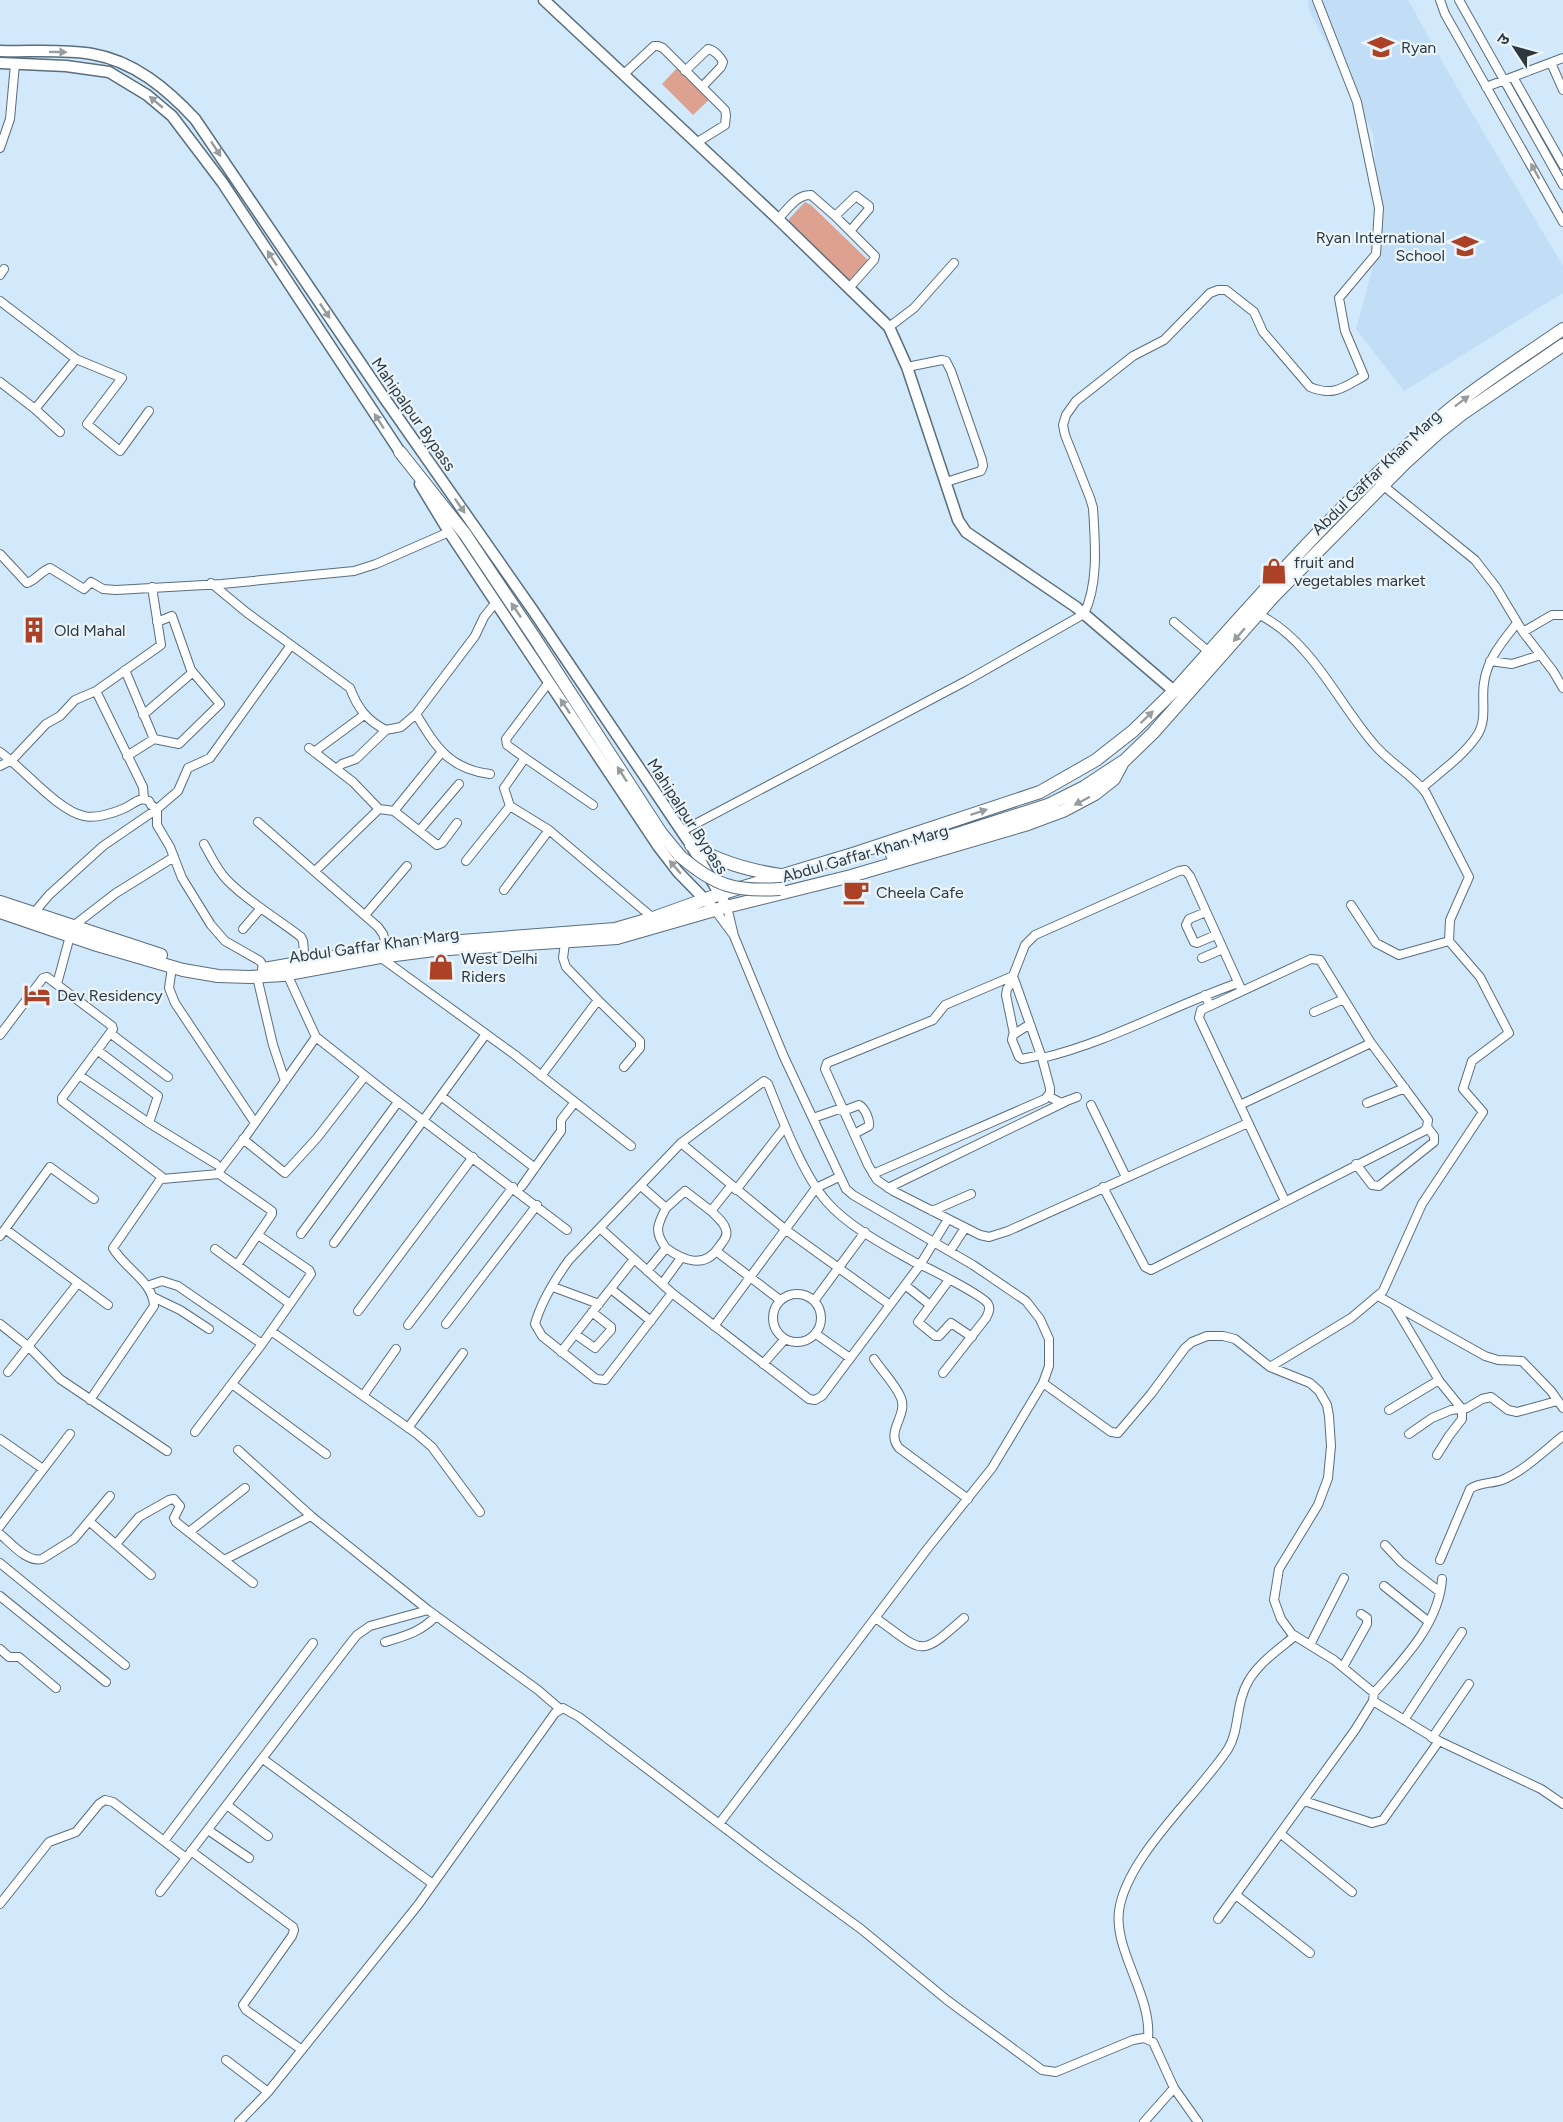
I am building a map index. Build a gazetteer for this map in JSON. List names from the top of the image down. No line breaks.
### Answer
{"streets":{"main road":["Abdul Gaffar Khan Marg"],"street":["Mahipalpur Bypass"]},"crossings":[["Mahipalpur Bypass","Abdul Gaffar Khan Marg"]],"places":{"school or university":["Ryan","Ryan International School"],"shop":["fruit and vegetables market","West Delhi Riders"],"building":["Old Mahal"],"cafe":["Cheela Cafe"],"hotel":["Dev Residency"]},"north":"top left"}
